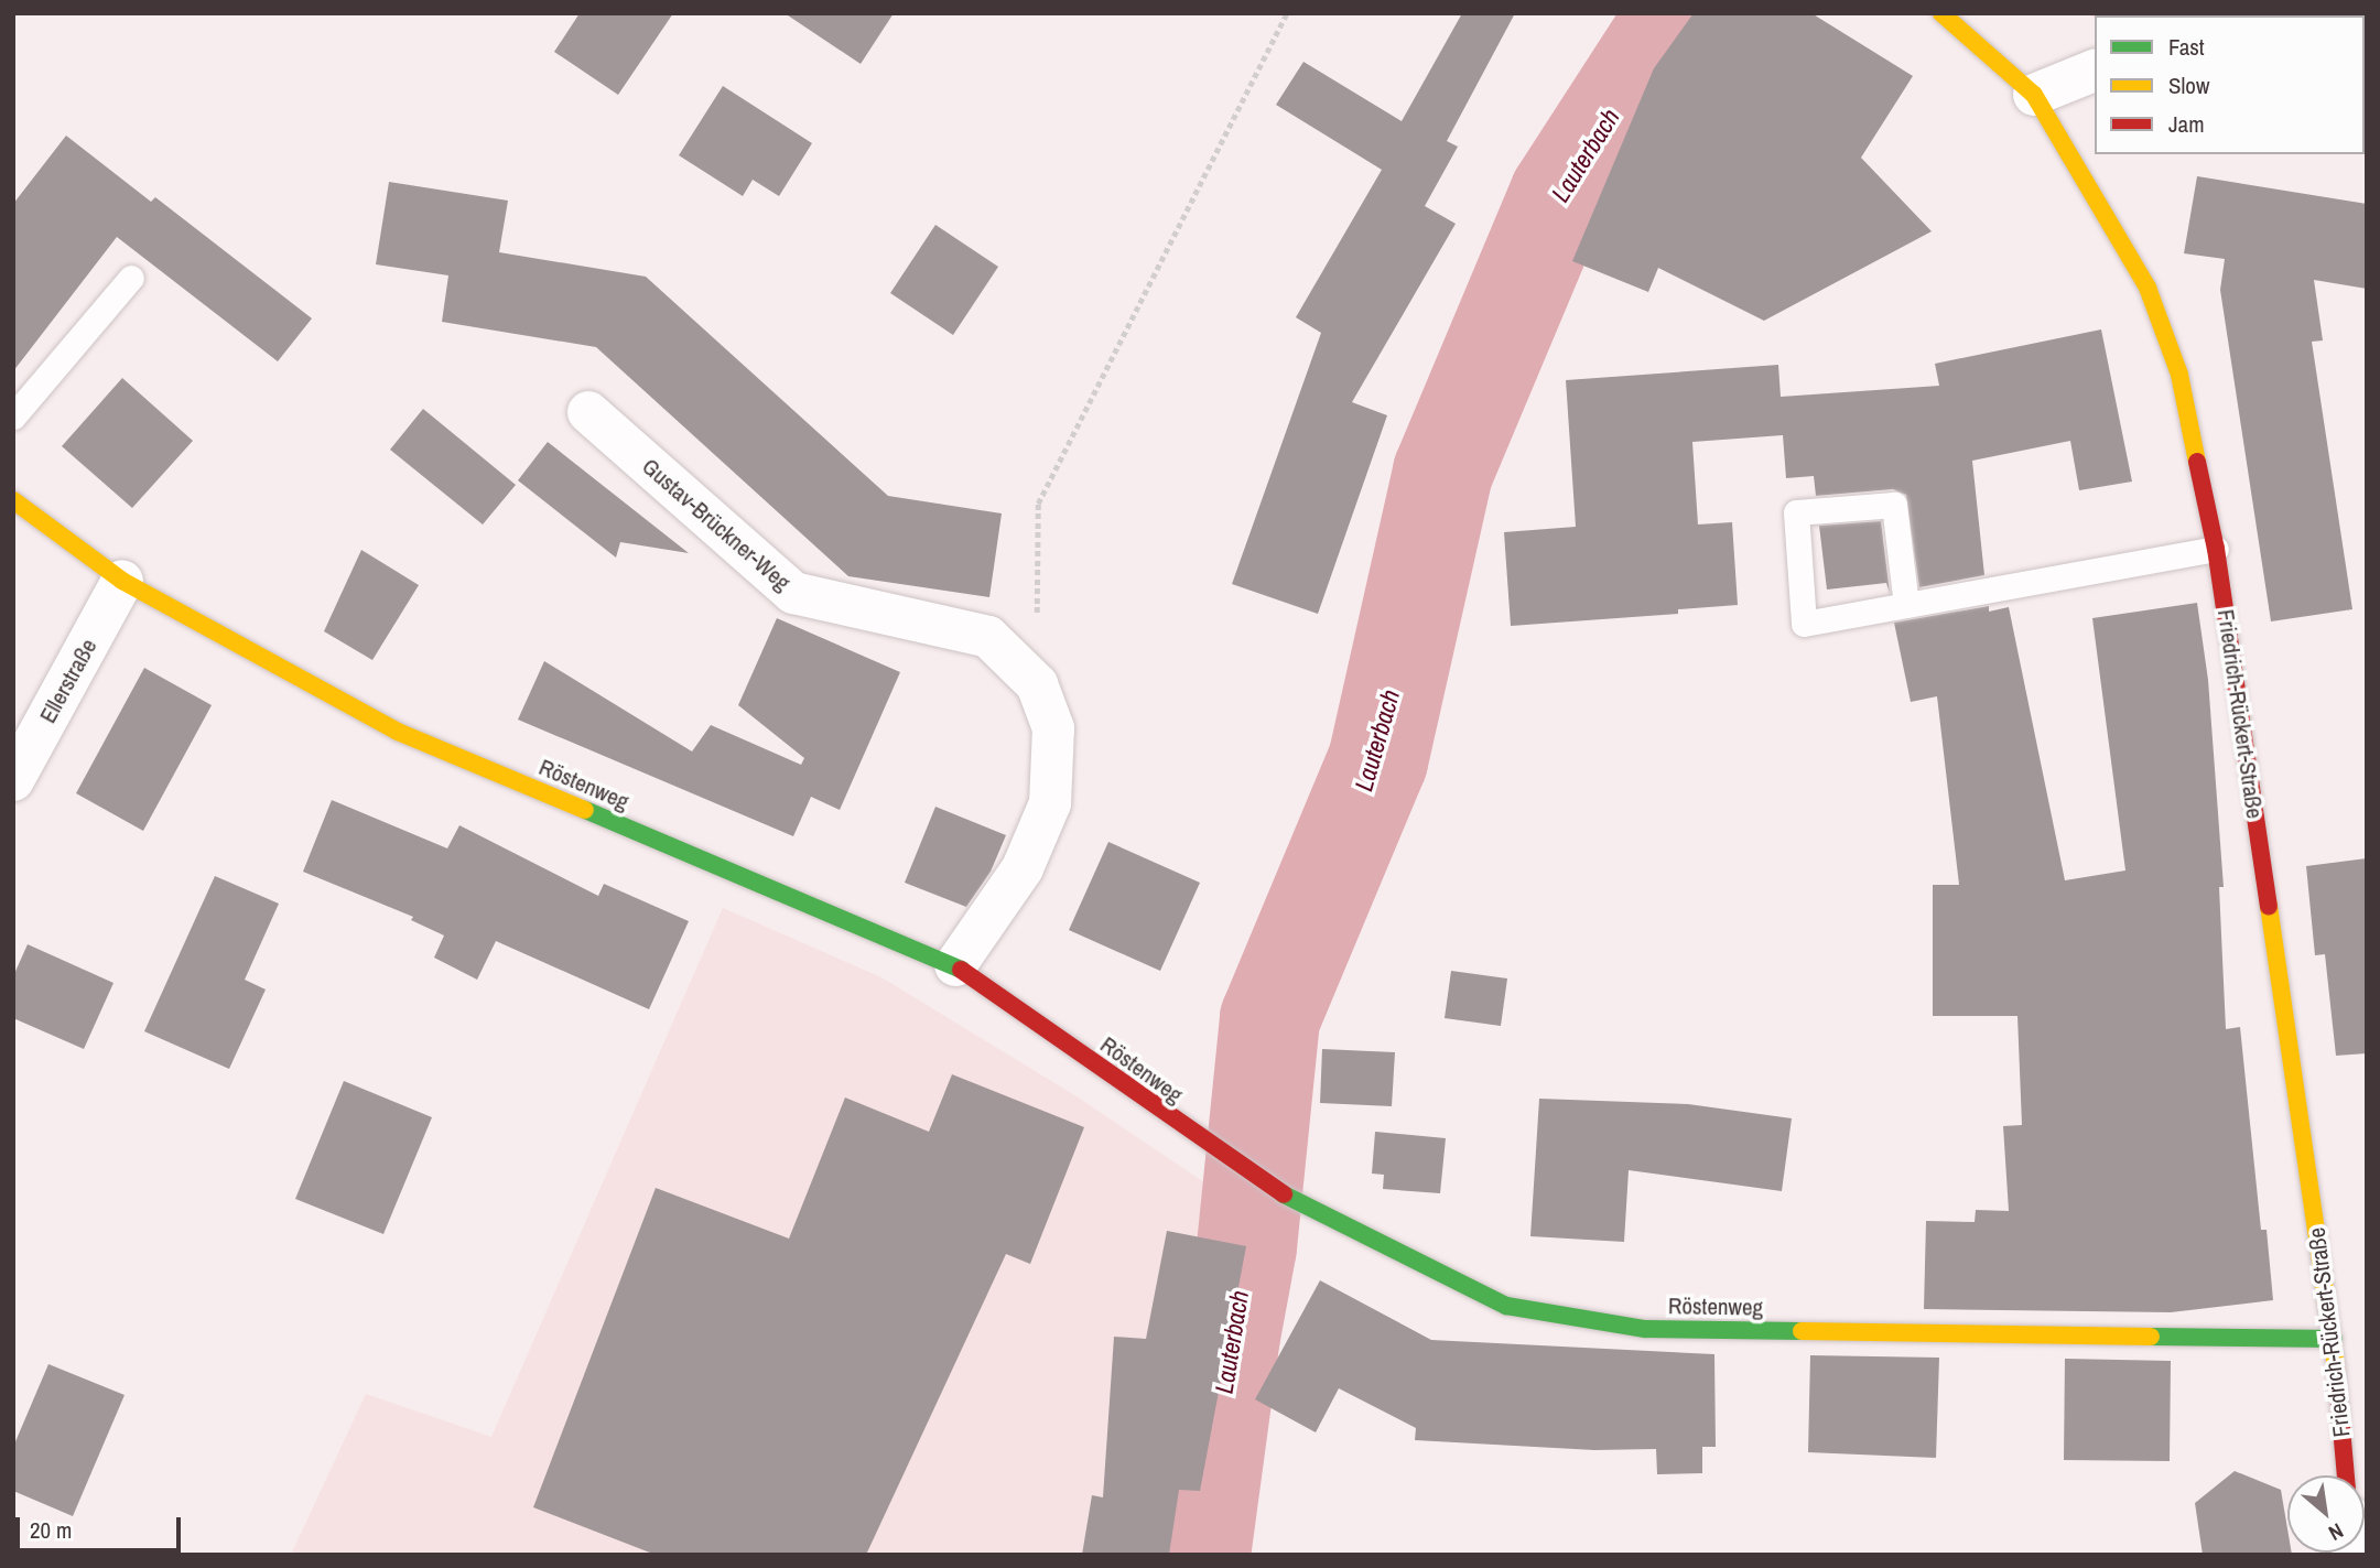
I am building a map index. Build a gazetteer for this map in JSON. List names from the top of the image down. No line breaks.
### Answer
{"streets":{"street":["Gustav-Brückner-Weg","Ellerstraße","Friedrich-Rückert-Straße","Röstenweg"]},"crossings":[["Gustav-Brückner-Weg","Röstenweg"],["Ellerstraße","Röstenweg"],["Friedrich-Rückert-Straße","Röstenweg"]],"water":["Lauterbach"],"legend":["Fast","Slow","Jam"],"scale_bar":"20 m","north":"bottom right"}
